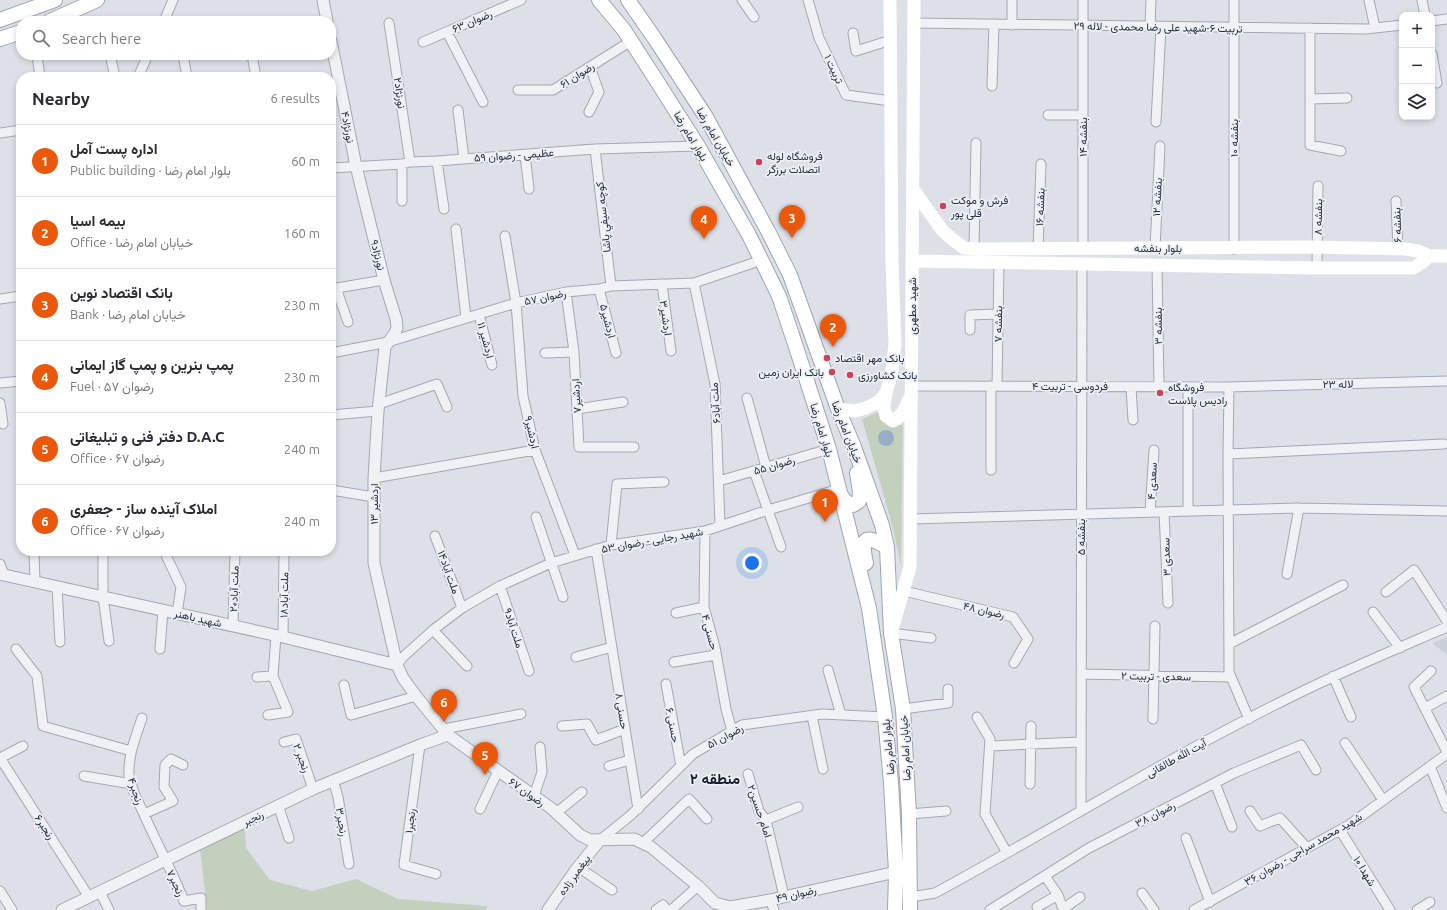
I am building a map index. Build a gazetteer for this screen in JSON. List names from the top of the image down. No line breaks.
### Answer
{"streets":{"main road":["بلوار امام رضا","خیابان امام رضا","بلوار بنفشه","شهید مطهری"],"street":["رضوان ۶۳","تربیت ۶-شهید علی رضا محمدی - لاله ۲۹","تربیت ۱","رضوان ۶۱","نورنژاد۲","نورنژاد۴","بنفشه ۱۴","بنفشه ۱۰","عظیمی - رضوان ۵۹","بنفشه ۱۲","بنفشه ۱۶","كوچه سيفي پاشا","بنفشه ۸","بنفشه ۶","نورنژاد۹","رضوان ۵۷","اردشیر۳","اردشیر۵","بنفشه ۷","بنفشه ۳","اردشیر ۱۱","لاله ۲۳","فردوسی - تربیت ۴","اردشیر۷","ملت آباد۶","اردشیر۹","رضوان ۵۵","سعدی ۴","اردشیر ۱۳","بنفشه ۵","شهید رجایی - رضوان ۵۳","سعدی ۳","ملت آباد۱۴","ملت آباد۲۰","ملت آباد۱۸","رضوان ۴۸","شهید باهنر","ملت آباد۹","حسنی ۴","سعدی - تربیت ۲","حسنی ۸","حسنی ۶","رضوان ۵۱","رنجبر ۲","آیت الله طالقانی","رنجبر۴","رضوان ۶۷","امام حسین۲","رضوان ۳۸","رنجبر","رنجبر۱","رنجبر۳","رنجبر۶","شهید محمد سراجی - رضوان ۳۶","شهدا ۱۰","پیغمبر زاده","رنجبر۷","رضوان ۴۹"]},"crossings":[["تربیت ۶-شهید علی رضا محمدی - لاله ۲۹","بنفشه ۱۴"],["تربیت ۶-شهید علی رضا محمدی - لاله ۲۹","بنفشه ۱۰"],["تربیت ۶-شهید علی رضا محمدی - لاله ۲۹","شهید مطهری"],["تربیت ۱","شهید مطهری"],["رضوان ۶۱","بلوار امام رضا"],["نورنژاد۲","عظیمی - رضوان ۵۹"],["نورنژاد۴","عظیمی - رضوان ۵۹"],["نورنژاد۴","نورنژاد۹"],["بلوار امام رضا","عظیمی - رضوان ۵۹"],["بلوار امام رضا","رضوان ۵۷"],["بلوار امام رضا","رضوان ۵۵"],["بلوار امام رضا","شهید رجایی - رضوان ۵۳"],["بلوار امام رضا","رضوان ۵۱"],["بلوار امام رضا","رضوان ۴۹"],["خیابان امام رضا","شهید مطهری"],["خیابان امام رضا","آیت الله طالقانی"],["بنفشه ۱۴","بلوار بنفشه"],["بنفشه ۱۰","بلوار بنفشه"],["عظیمی - رضوان ۵۹","كوچه سيفي پاشا"],["عظیمی - رضوان ۵۹","نورنژاد۹"],["بنفشه ۱۲","بلوار بنفشه"],["بنفشه ۱۶","بلوار بنفشه"],["كوچه سيفي پاشا","رضوان ۵۷"],["بنفشه ۸","بلوار بنفشه"],["بنفشه ۶","بلوار بنفشه"],["بلوار بنفشه","شهید مطهری"],["بلوار بنفشه","بنفشه ۷"],["بلوار بنفشه","بنفشه ۳"],["بلوار بنفشه","بنفشه ۵"],["نورنژاد۹","رضوان ۵۷"],["نورنژاد۹","اردشیر ۱۳"],["رضوان ۵۷","اردشیر۳"],["رضوان ۵۷","اردشیر۵"],["رضوان ۵۷","اردشیر ۱۱"],["رضوان ۵۷","اردشیر۷"],["رضوان ۵۷","ملت آباد۶"],["رضوان ۵۷","اردشیر۹"],["رضوان ۵۷","اردشیر ۱۳"],["شهید مطهری","فردوسی - تربیت ۴"],["شهید مطهری","رضوان ۴۸"],["بنفشه ۷","فردوسی - تربیت ۴"],["بنفشه ۳","فردوسی - تربیت ۴"],["لاله ۲۳","فردوسی - تربیت ۴"],["فردوسی - تربیت ۴","بنفشه ۵"],["ملت آباد۶","رضوان ۵۵"],["ملت آباد۶","شهید رجایی - رضوان ۵۳"],["اردشیر۹","شهید رجایی - رضوان ۵۳"],["اردشیر ۱۳","شهید رجایی - رضوان ۵۳"],["اردشیر ۱۳","شهید باهنر"],["اردشیر ۱۳","رضوان ۶۷"],["بنفشه ۵","سعدی - تربیت ۲"],["بنفشه ۵","آیت الله طالقانی"],["شهید رجایی - رضوان ۵۳","ملت آباد۱۴"],["شهید رجایی - رضوان ۵۳","شهید باهنر"],["شهید رجایی - رضوان ۵۳","ملت آباد۹"],["شهید رجایی - رضوان ۵۳","حسنی ۴"],["شهید رجایی - رضوان ۵۳","حسنی ۸"],["شهید رجایی - رضوان ۵۳","رضوان ۶۷"],["ملت آباد۲۰","شهید باهنر"],["ملت آباد۱۸","شهید باهنر"],["شهید باهنر","رضوان ۶۷"],["حسنی ۴","رضوان ۵۱"],["حسنی ۸","رضوان ۵۱"],["حسنی ۶","رضوان ۵۱"],["رضوان ۵۱","رضوان ۶۷"],["رضوان ۵۱","پیغمبر زاده"],["رضوان ۵۱","رضوان ۴۹"],["رنجبر ۲","رنجبر"],["رنجبر۴","رنجبر"],["رنجبر۴","رنجبر۷"],["رضوان ۶۷","رنجبر"],["رضوان ۶۷","پیغمبر زاده"],["رضوان ۶۷","رضوان ۴۹"],["امام حسین۲","رضوان ۴۹"],["رنجبر","رنجبر۱"],["رنجبر","رنجبر۳"],["رنجبر","رنجبر۶"],["رنجبر","رنجبر۷"],["شهید محمد سراجی - رضوان ۳۶","شهدا ۱۰"],["پیغمبر زاده","رضوان ۴۹"]],"districts":["منطقه ۲"],"places":["فروشگاه لوله اتصلات برزگر","فرش و موکت قلی پور","بانک مهر اقتصاد","بانک ایران زمین","بانک کشاورزی","فروشگاه رادیس پلاست"],"page":{"map_buttons":["+","−"],"search":"Search here","heading":["Nearby","6 results"],"list":[{"mark":"1","name":"اداره پست آمل","note":"Public building · بلوار امام رضا","value":"60 m"},{"mark":"2","name":"بیمه اسیا","note":"Office · خیابان امام رضا","value":"160 m"},{"mark":"3","name":"بانک اقتصاد نوین","note":"Bank · خیابان امام رضا","value":"230 m"},{"mark":"4","name":"پمپ بنرین و پمپ گاز ایمانی","note":"Fuel · رضوان ۵۷","value":"230 m"},{"mark":"5","name":"دفتر فنی و تبلیغاتی D.A.C","note":"Office · رضوان ۶۷","value":"240 m"},{"mark":"6","name":"املاک آینده ساز - جعفری","note":"Office · رضوان ۶۷","value":"240 m"}],"pins":["3","4","2","1","6","5"]}}
